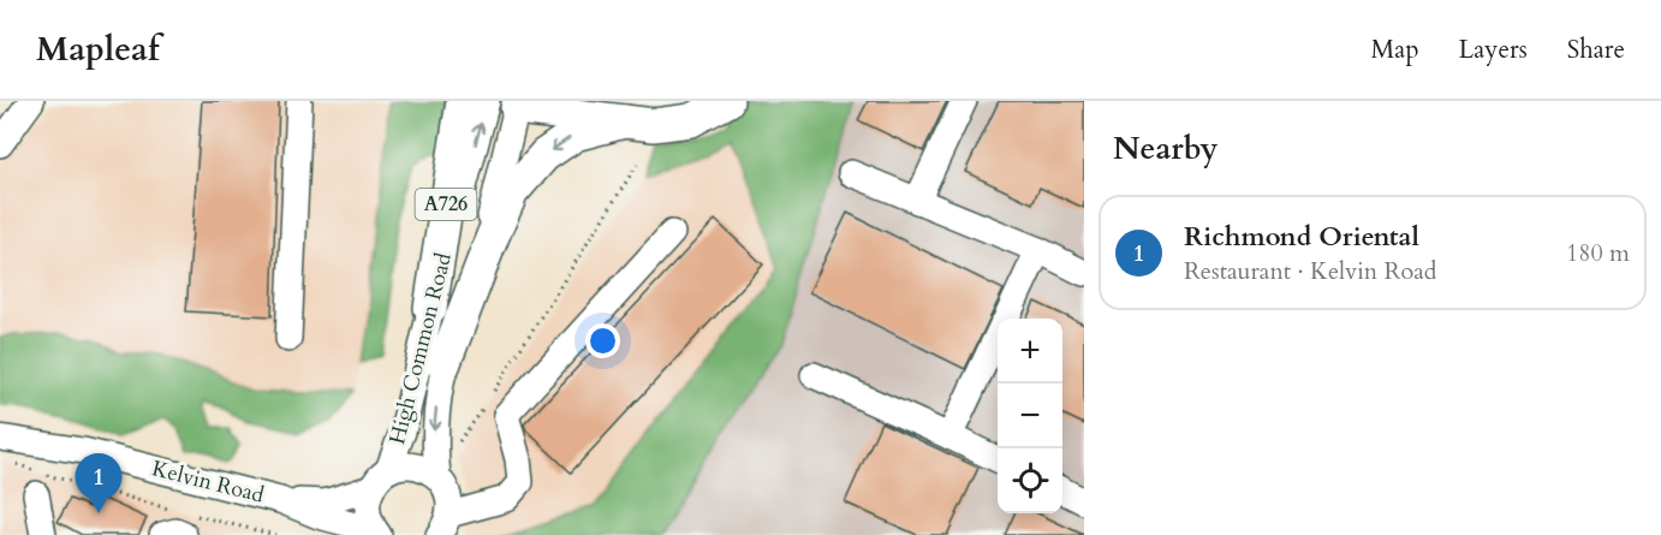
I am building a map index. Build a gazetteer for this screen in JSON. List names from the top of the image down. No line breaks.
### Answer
{"streets":{"main road":["A726"],"street":["High Common Road","Kelvin Road"]},"crossings":[["A726","High Common Road"],["High Common Road","Kelvin Road"]],"page":{"header":"Mapleaf","nav":["Map","Layers","Share"],"heading":"Nearby","list":[{"mark":"1","name":"Richmond Oriental","note":"Restaurant · Kelvin Road","value":"180 m"}],"map_buttons":["+","−"],"pins":"1"}}
